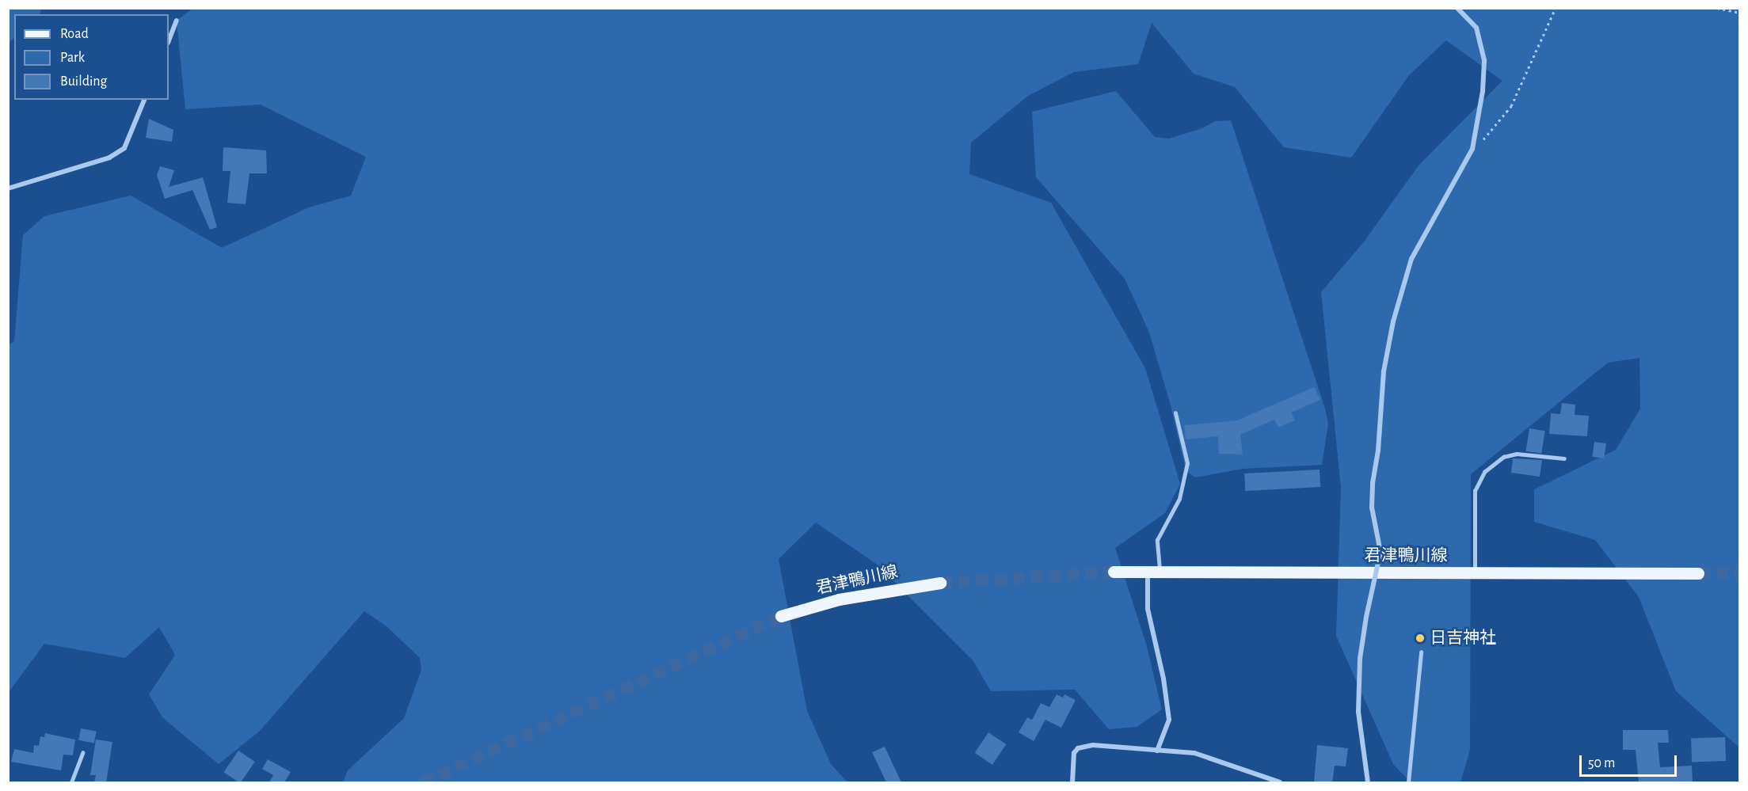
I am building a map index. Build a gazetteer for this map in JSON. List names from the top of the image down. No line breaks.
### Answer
{"streets":{"main road":["君津鴨川線"]},"places":["日吉神社"],"legend":["Road","Park","Building"],"scale_bar":"50 m"}
